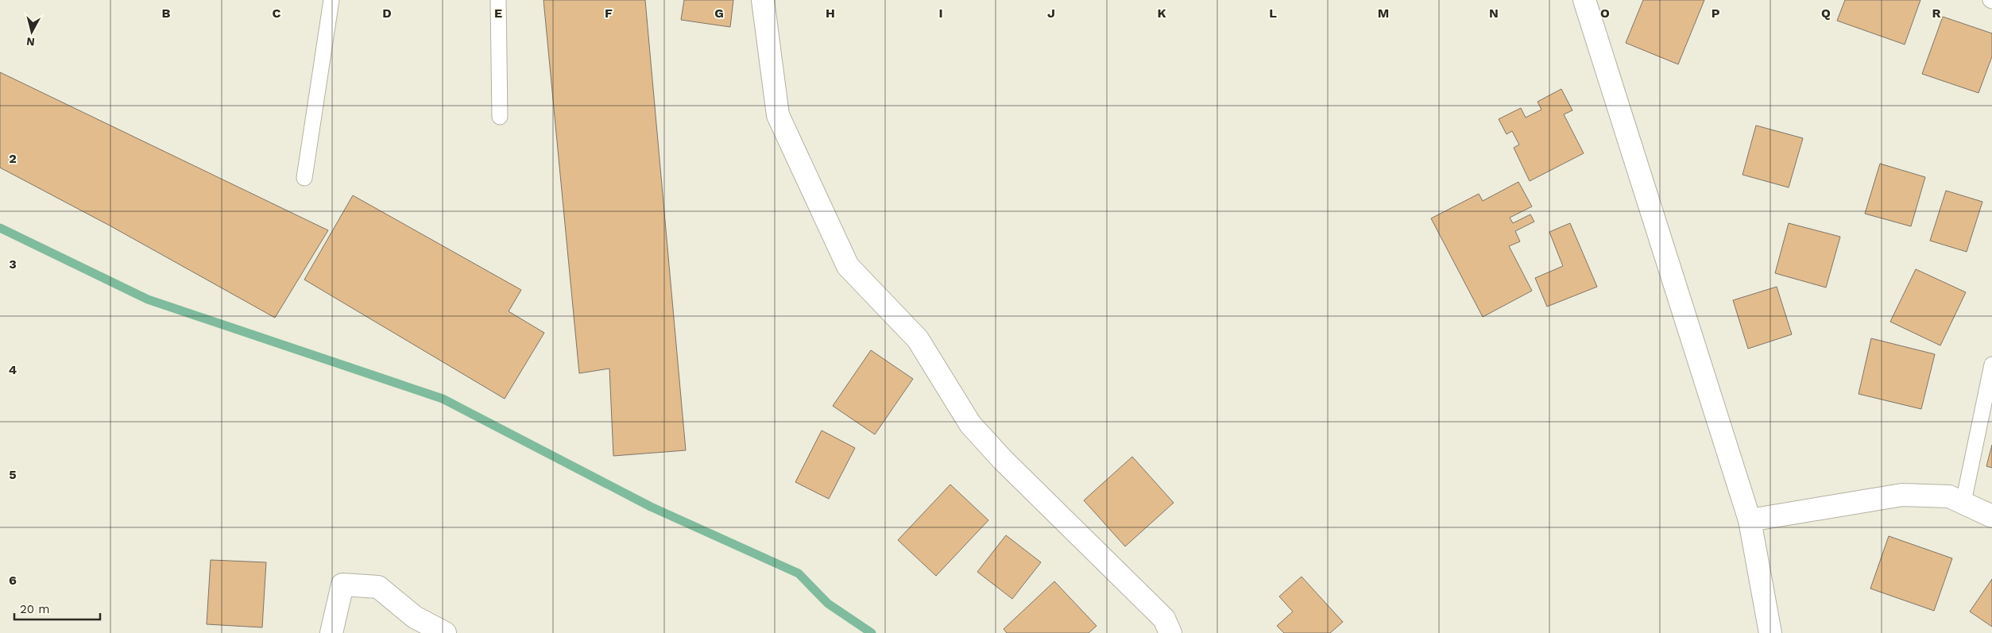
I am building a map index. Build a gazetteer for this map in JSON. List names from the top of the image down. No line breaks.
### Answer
{"scale_bar":"20 m","north":"bottom","grid":{"columns":["B","C","D","E","F","G","H","I","J","K","L","M","N","O","P","Q","R"],"rows":["2","3","4","5","6"]}}
